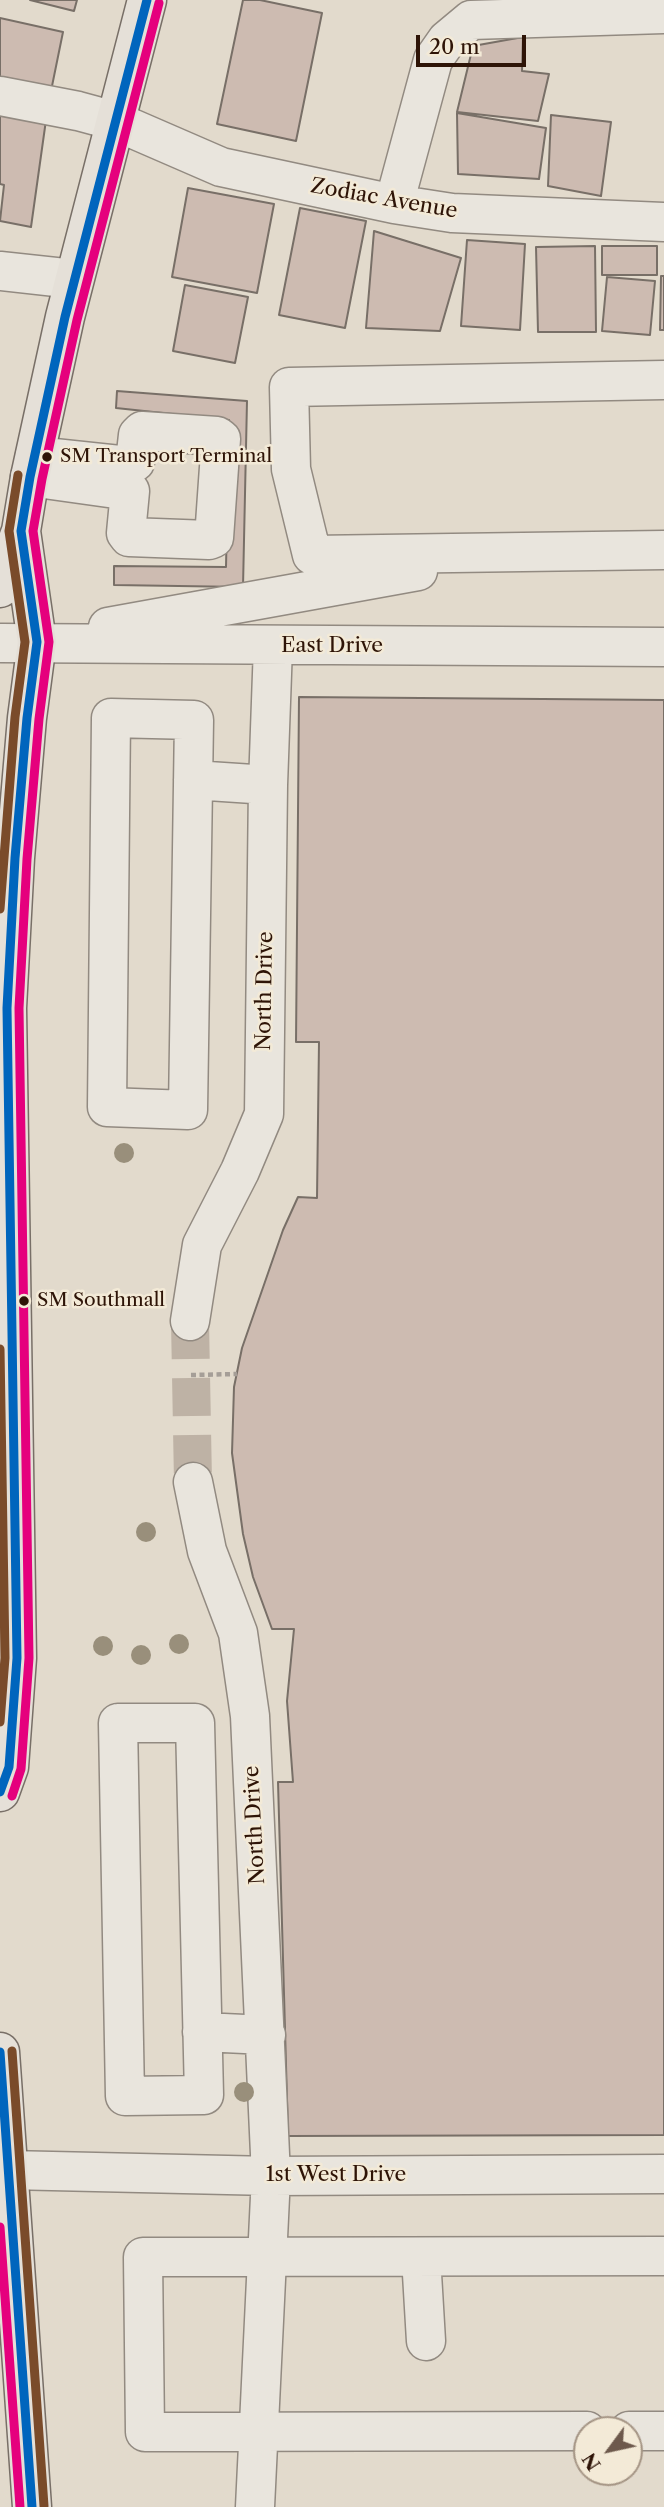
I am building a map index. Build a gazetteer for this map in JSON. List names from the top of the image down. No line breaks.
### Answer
{"streets":{"street":["Zodiac Avenue","East Drive","North Drive","1st West Drive"]},"crossings":[["East Drive","North Drive"],["North Drive","1st West Drive"]],"places":["SM Transport Terminal","SM Southmall"],"scale_bar":"20 m","north":"bottom left"}
